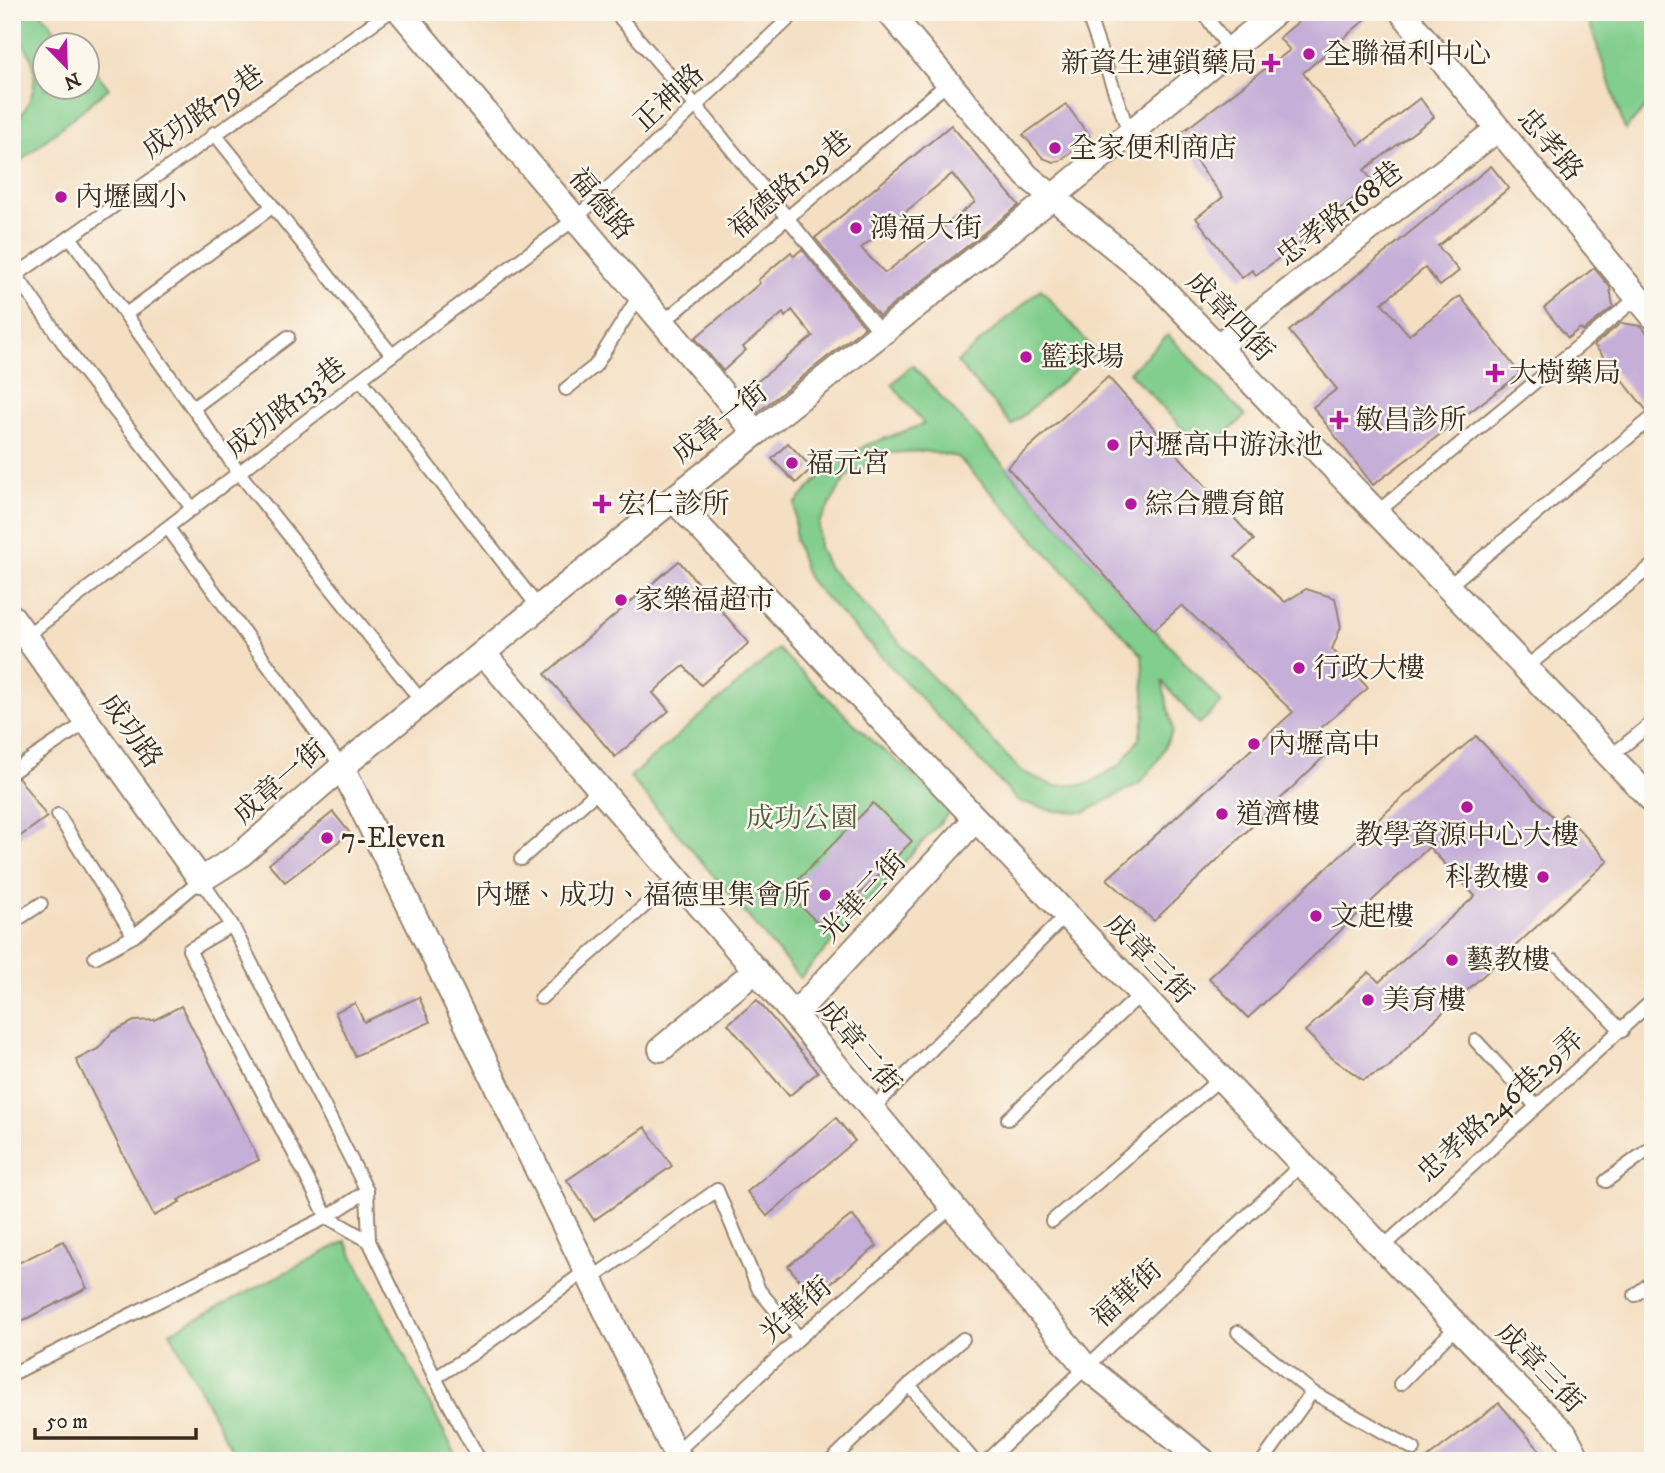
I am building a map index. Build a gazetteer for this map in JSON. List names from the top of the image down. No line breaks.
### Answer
{"streets":{"street":["忠孝路","福德路","忠孝路168巷","成章四街","成章一街","成功路","光華三街","成章三街","成章二街"],"lane":["正神路","成功路79巷","福德路129巷","成功路133巷","忠孝路246巷29弄","福華街","光華街"]},"crossings":[["正神路","福德路"],["正神路","成功路133巷"],["忠孝路","忠孝路168巷"],["福德路129巷","福德路"],["福德路129巷","成章四街"],["福德路","成功路133巷"],["福德路","成章一街"],["忠孝路168巷","成章四街"],["成章四街","成章一街"],["成功路133巷","成功路"],["成章一街","成功路"],["成章一街","成章三街"],["成章一街","成章二街"],["光華三街","成章三街"],["光華三街","成章二街"],["成章三街","忠孝路246巷29弄"],["成章三街","福華街"],["成章二街","福華街"],["成章二街","光華街"]],"parks":["成功公園"],"places":{"other":["全聯福利中心","全家便利商店","內壢國小","鴻福大街","籃球場","內壢高中游泳池","福元宮","綜合體育館","家樂福超市","行政大樓","內壢高中","教學資源中心大樓","道濟樓","7-Eleven","科教樓","內壢、成功、福德里集會所","文起樓","藝教樓","美育樓"],"health":["新資生連鎖藥局","大樹藥局","敏昌診所","宏仁診所"]},"scale_bar":"50 m","north":"bottom right"}
